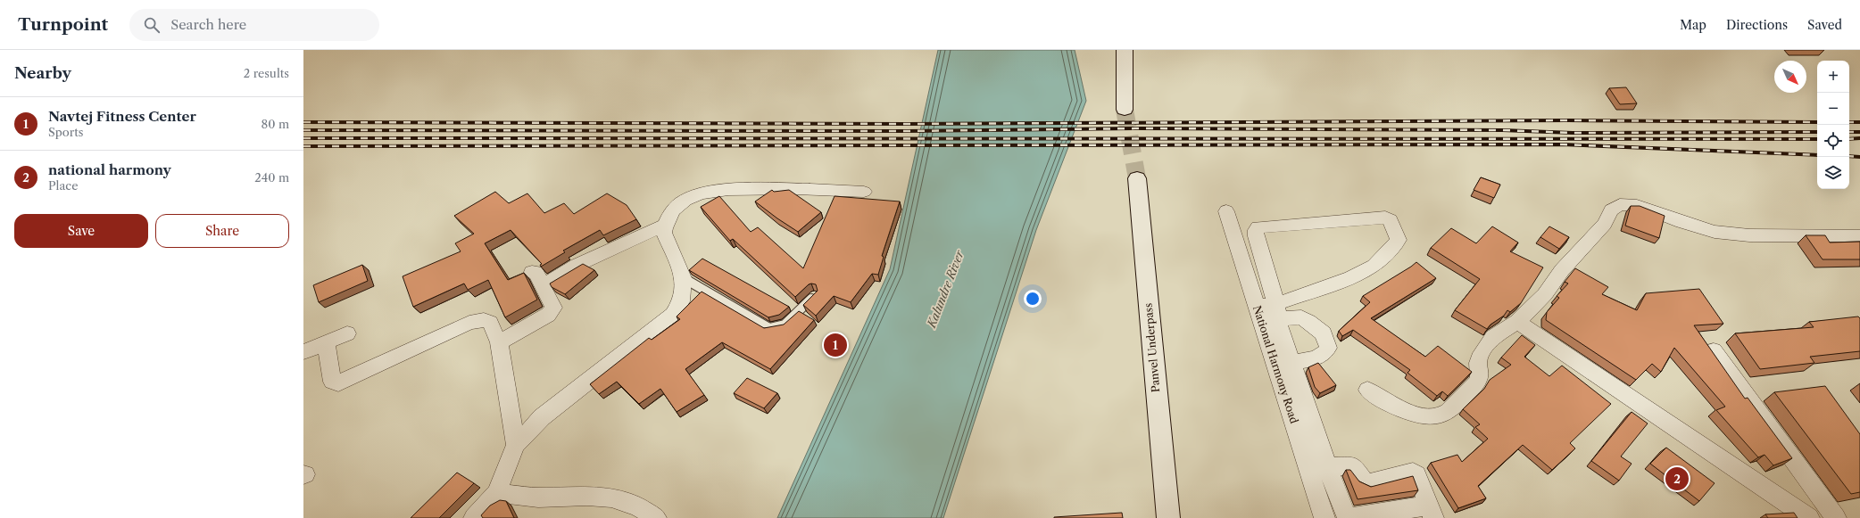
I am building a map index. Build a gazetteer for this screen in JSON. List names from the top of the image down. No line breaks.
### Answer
{"streets":{"main road":["Panvel Underpass"],"street":["National Harmony Road"]},"water":["Kalundre River"],"north":"bottom right","page":{"header":"Turnpoint","search":"Search here","nav":["Map","Directions","Saved"],"heading":["Nearby","2 results"],"map_buttons":["+","−"],"list":[{"mark":"1","name":"Navtej Fitness Center","note":"Sports","value":"80 m"},{"mark":"2","name":"national harmony","note":"Place","value":"240 m"}],"buttons":["Save","Share"],"pins":["1","2"]}}
